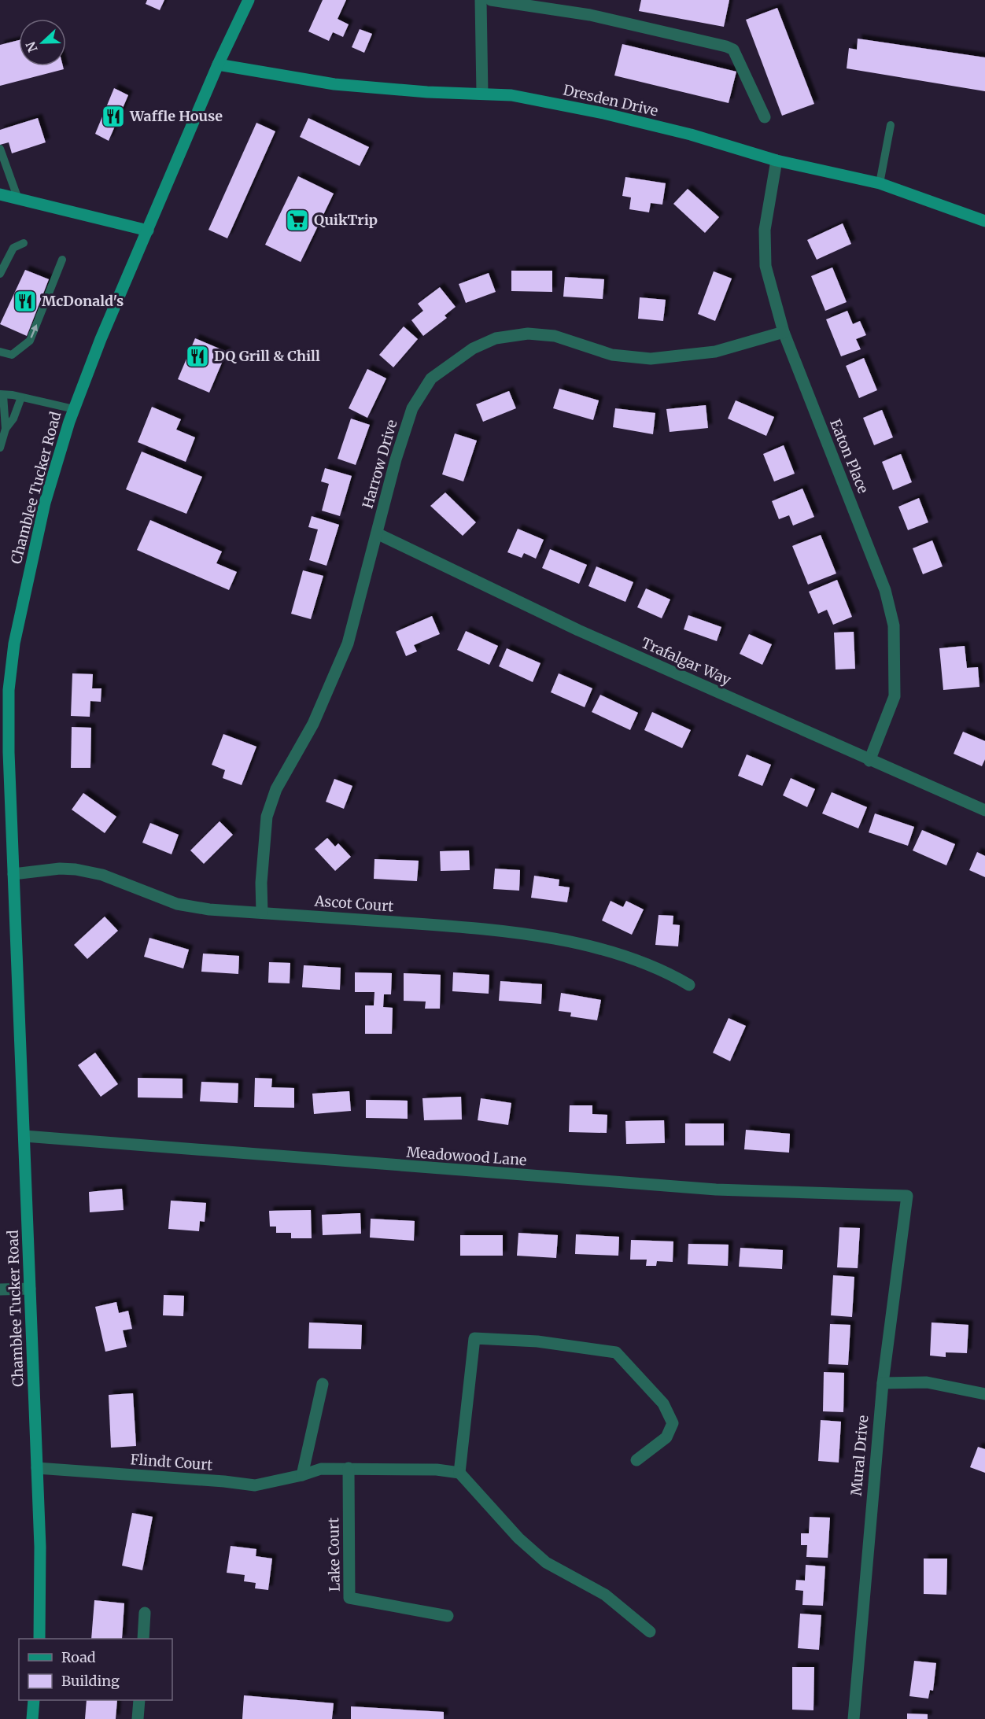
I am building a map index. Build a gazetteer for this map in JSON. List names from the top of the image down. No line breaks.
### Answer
{"streets":{"main road":["Dresden Drive","Chamblee Tucker Road"],"street":["Eaton Place","Harrow Drive","Trafalgar Way","Ascot Court","Meadowood Lane","Mural Drive","Flindt Court","Lake Court"]},"crossings":[["Dresden Drive","Eaton Place"],["Dresden Drive","Chamblee Tucker Road"],["Eaton Place","Harrow Drive"],["Eaton Place","Trafalgar Way"],["Harrow Drive","Trafalgar Way"],["Harrow Drive","Ascot Court"],["Chamblee Tucker Road","Ascot Court"],["Chamblee Tucker Road","Meadowood Lane"],["Chamblee Tucker Road","Flindt Court"],["Meadowood Lane","Mural Drive"],["Flindt Court","Lake Court"]],"places":{"restaurant":["Waffle House","McDonald's","DQ Grill & Chill"],"supermarket":["QuikTrip"]},"legend":["Road","Building"],"north":"left"}
